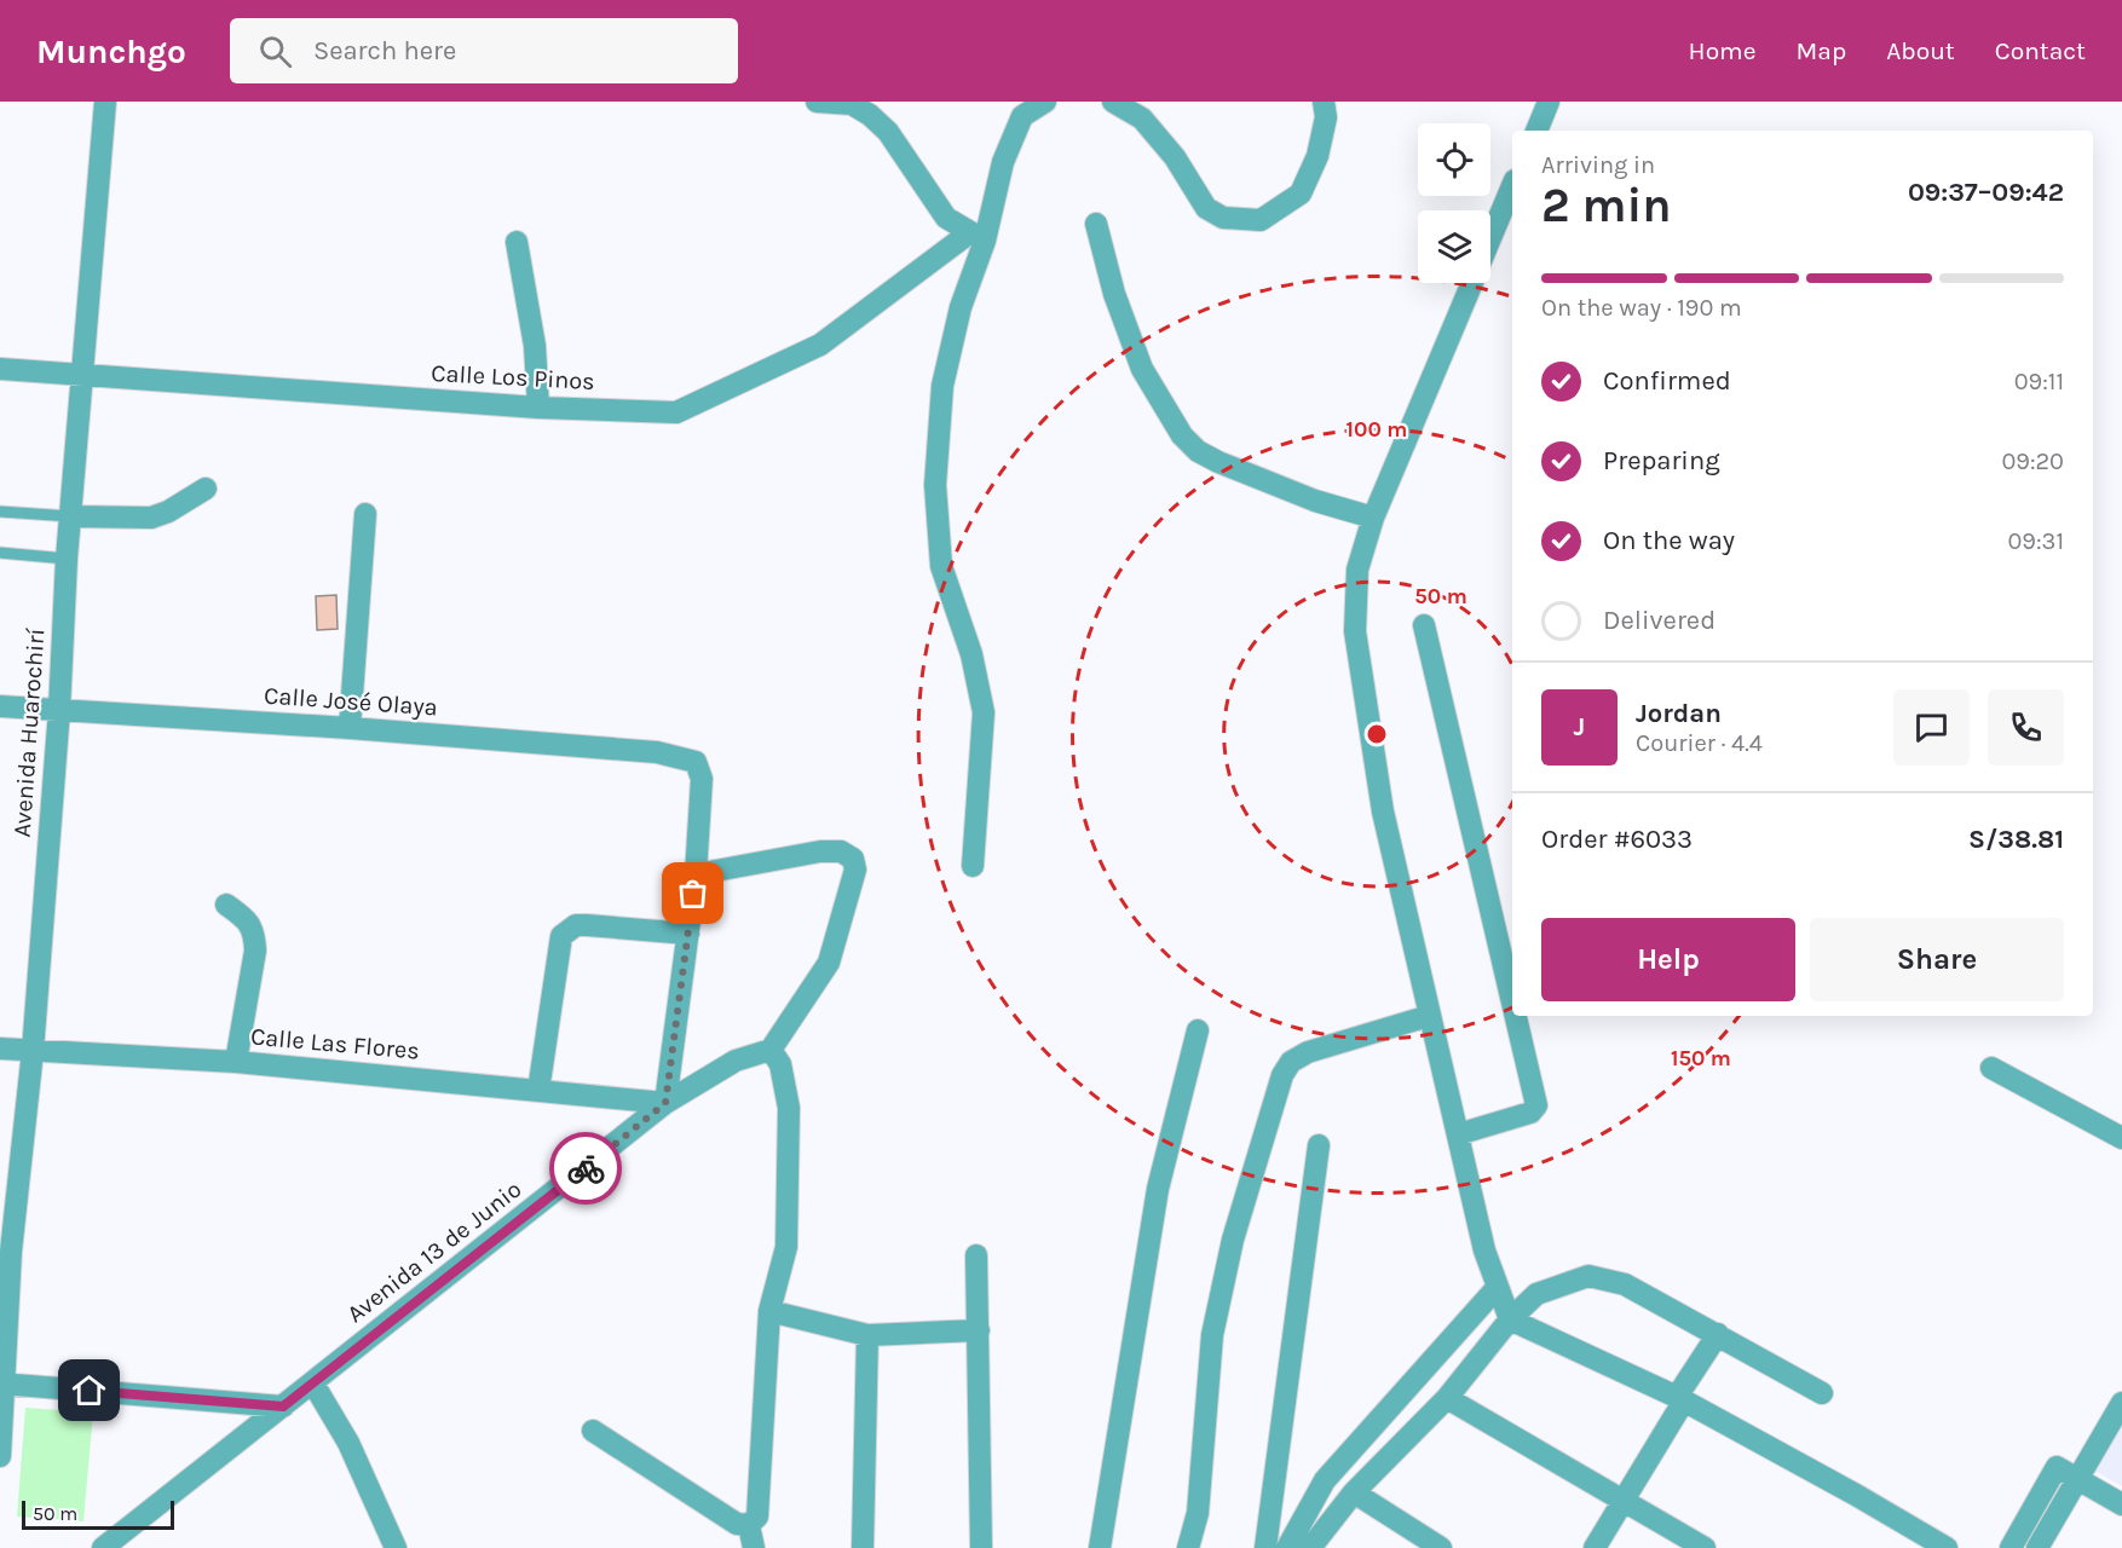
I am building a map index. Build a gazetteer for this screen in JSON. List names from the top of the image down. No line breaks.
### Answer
{"streets":{"street":["Calle Los Pinos","Calle José Olaya","Avenida Huarochirí","Calle Las Flores","Avenida 13 de Junio"]},"crossings":[["Calle Los Pinos","Avenida Huarochirí"],["Calle José Olaya","Avenida Huarochirí"],["Avenida Huarochirí","Calle Las Flores"],["Calle Las Flores","Avenida 13 de Junio"]],"scale_bar":"50 m","page":{"header":"Munchgo","search":"Search here","nav":["Home","Map","About","Contact"],"heading":["2 min","Arriving in","09:37–09:42"],"panel":["Jordan","Courier · 4.4","Order #6033","S/38.81"],"bar":"On the way · 190 m","list":[["Confirmed","09:11"],["Preparing","09:20"],["On the way","09:31"],"Delivered"],"round":"J","buttons":["Help","Share"],"scale":"50 m"},"rings":["100 m","50 m","150 m"]}
